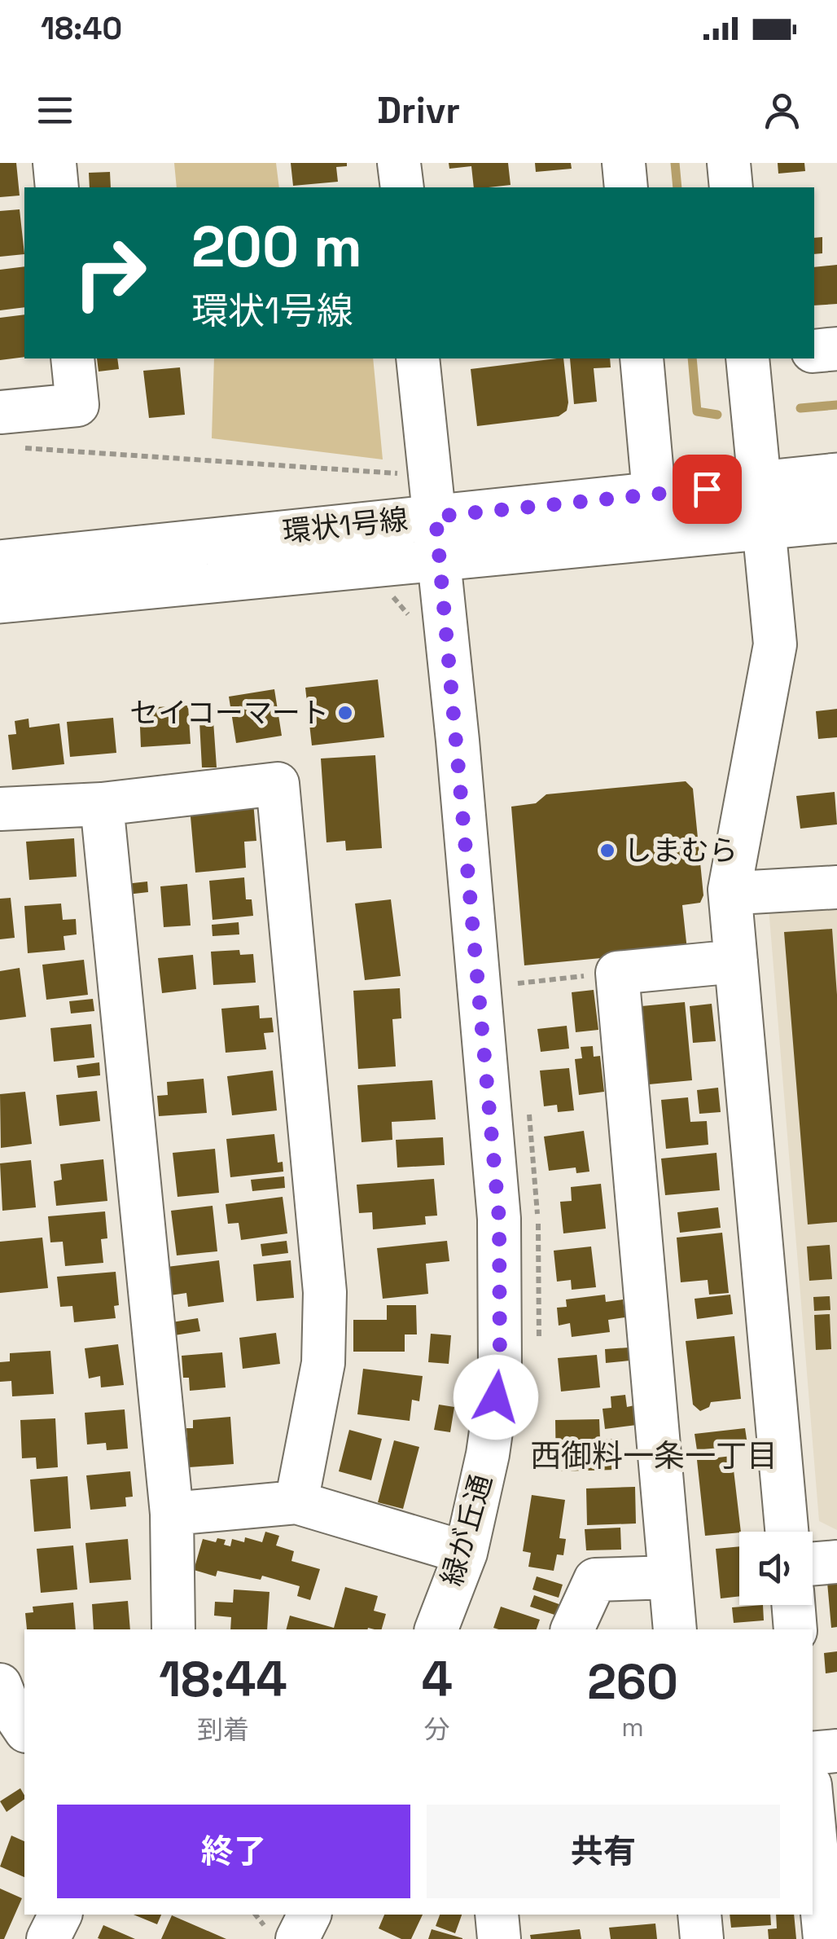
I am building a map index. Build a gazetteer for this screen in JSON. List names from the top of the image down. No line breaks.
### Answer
{"streets":{"main road":["環状1号線"],"street":["緑が丘通"]},"crossings":[["環状1号線","緑が丘通"]],"districts":["西御料一条一丁目"],"places":["セイコーマート","しまむら"],"page":{"status":"18:40","header":"Drivr","turn":["200 m","環状1号線"],"eta":["18:44","到着","4","分","260","m"],"buttons":["終了","共有"]}}
